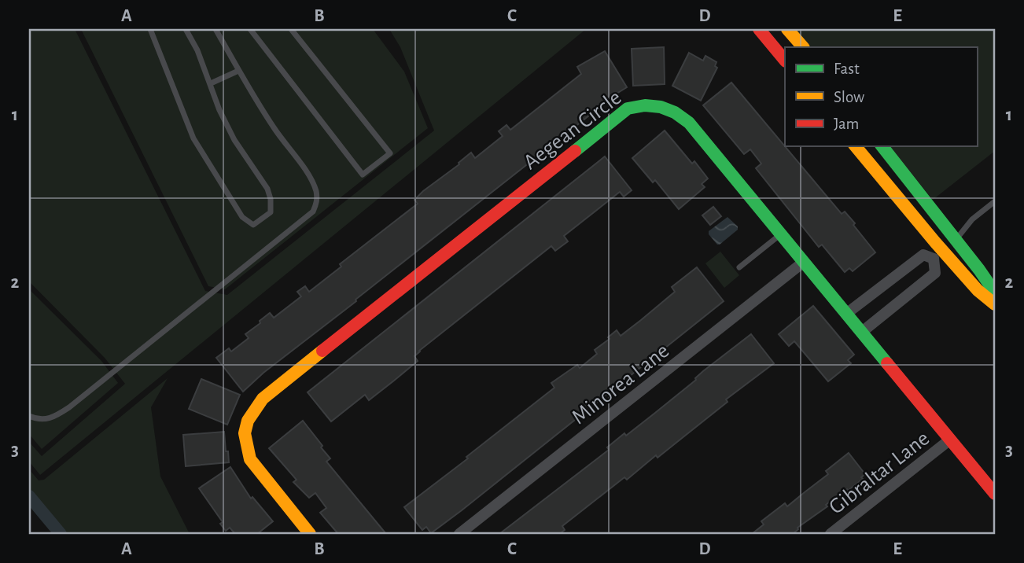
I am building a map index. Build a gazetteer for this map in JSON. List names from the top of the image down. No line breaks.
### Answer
{"streets":{"street":["Aegean Circle","Minorea Lane","Gibraltar Lane"]},"crossings":[["Aegean Circle","Minorea Lane"],["Aegean Circle","Gibraltar Lane"]],"legend":["Fast","Slow","Jam"],"grid":{"columns":["A","B","C","D","E"],"rows":["1","2","3"]}}
